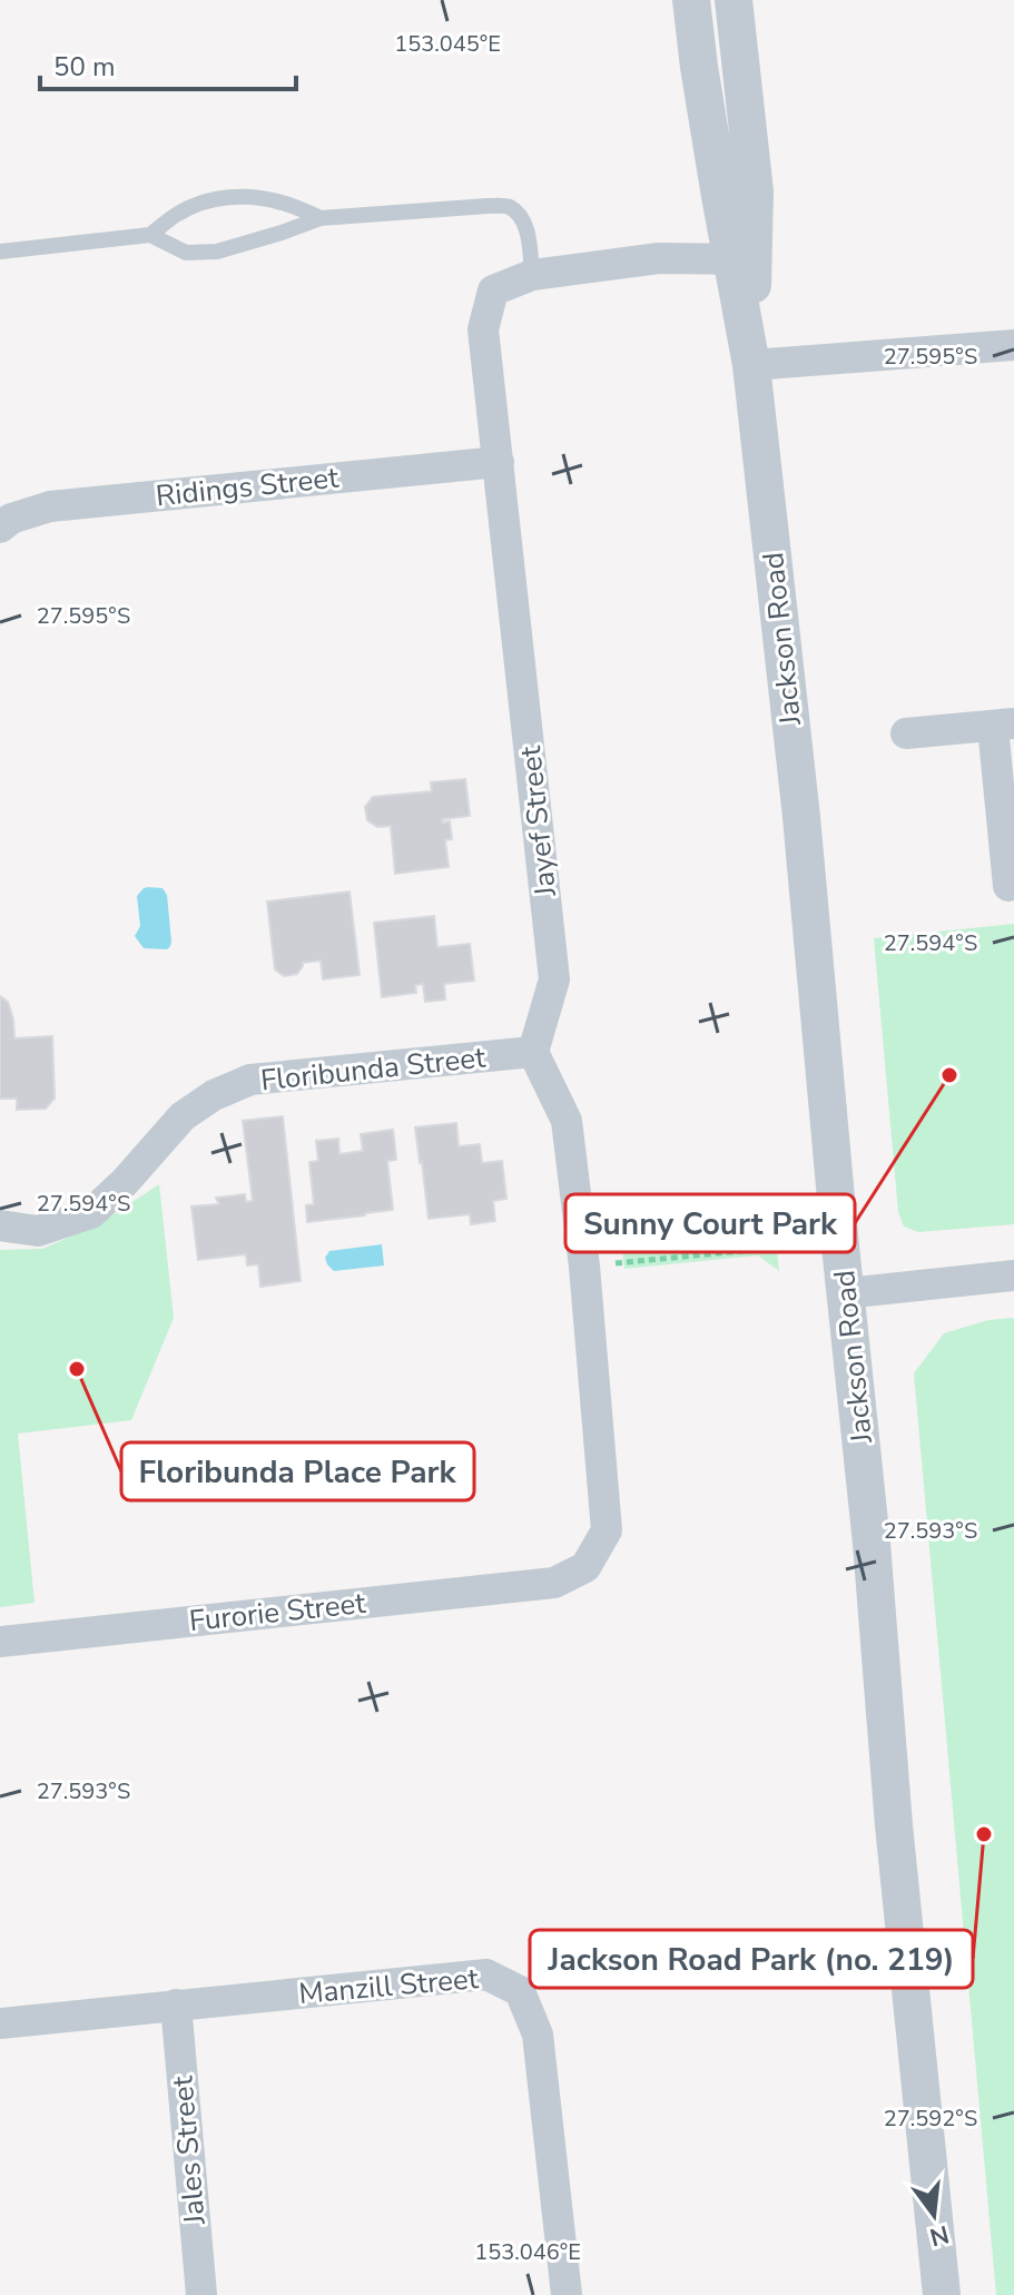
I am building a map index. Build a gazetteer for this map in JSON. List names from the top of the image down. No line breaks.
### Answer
{"streets":{"street":["Ridings Street","Jackson Road","Jayef Street","Floribunda Street","Furorie Street","Manzill Street","Jales Street"]},"crossings":[["Ridings Street","Jayef Street"],["Jackson Road","Jayef Street"],["Jayef Street","Floribunda Street"],["Manzill Street","Jales Street"]],"places":["Sunny Court Park","Floribunda Place Park","Jackson Road Park (no. 219)"],"scale_bar":"50 m","north":"bottom","coordinates":["153.045°E","27.595°S","27.594°S","27.593°S","27.592°S","153.046°E"]}
